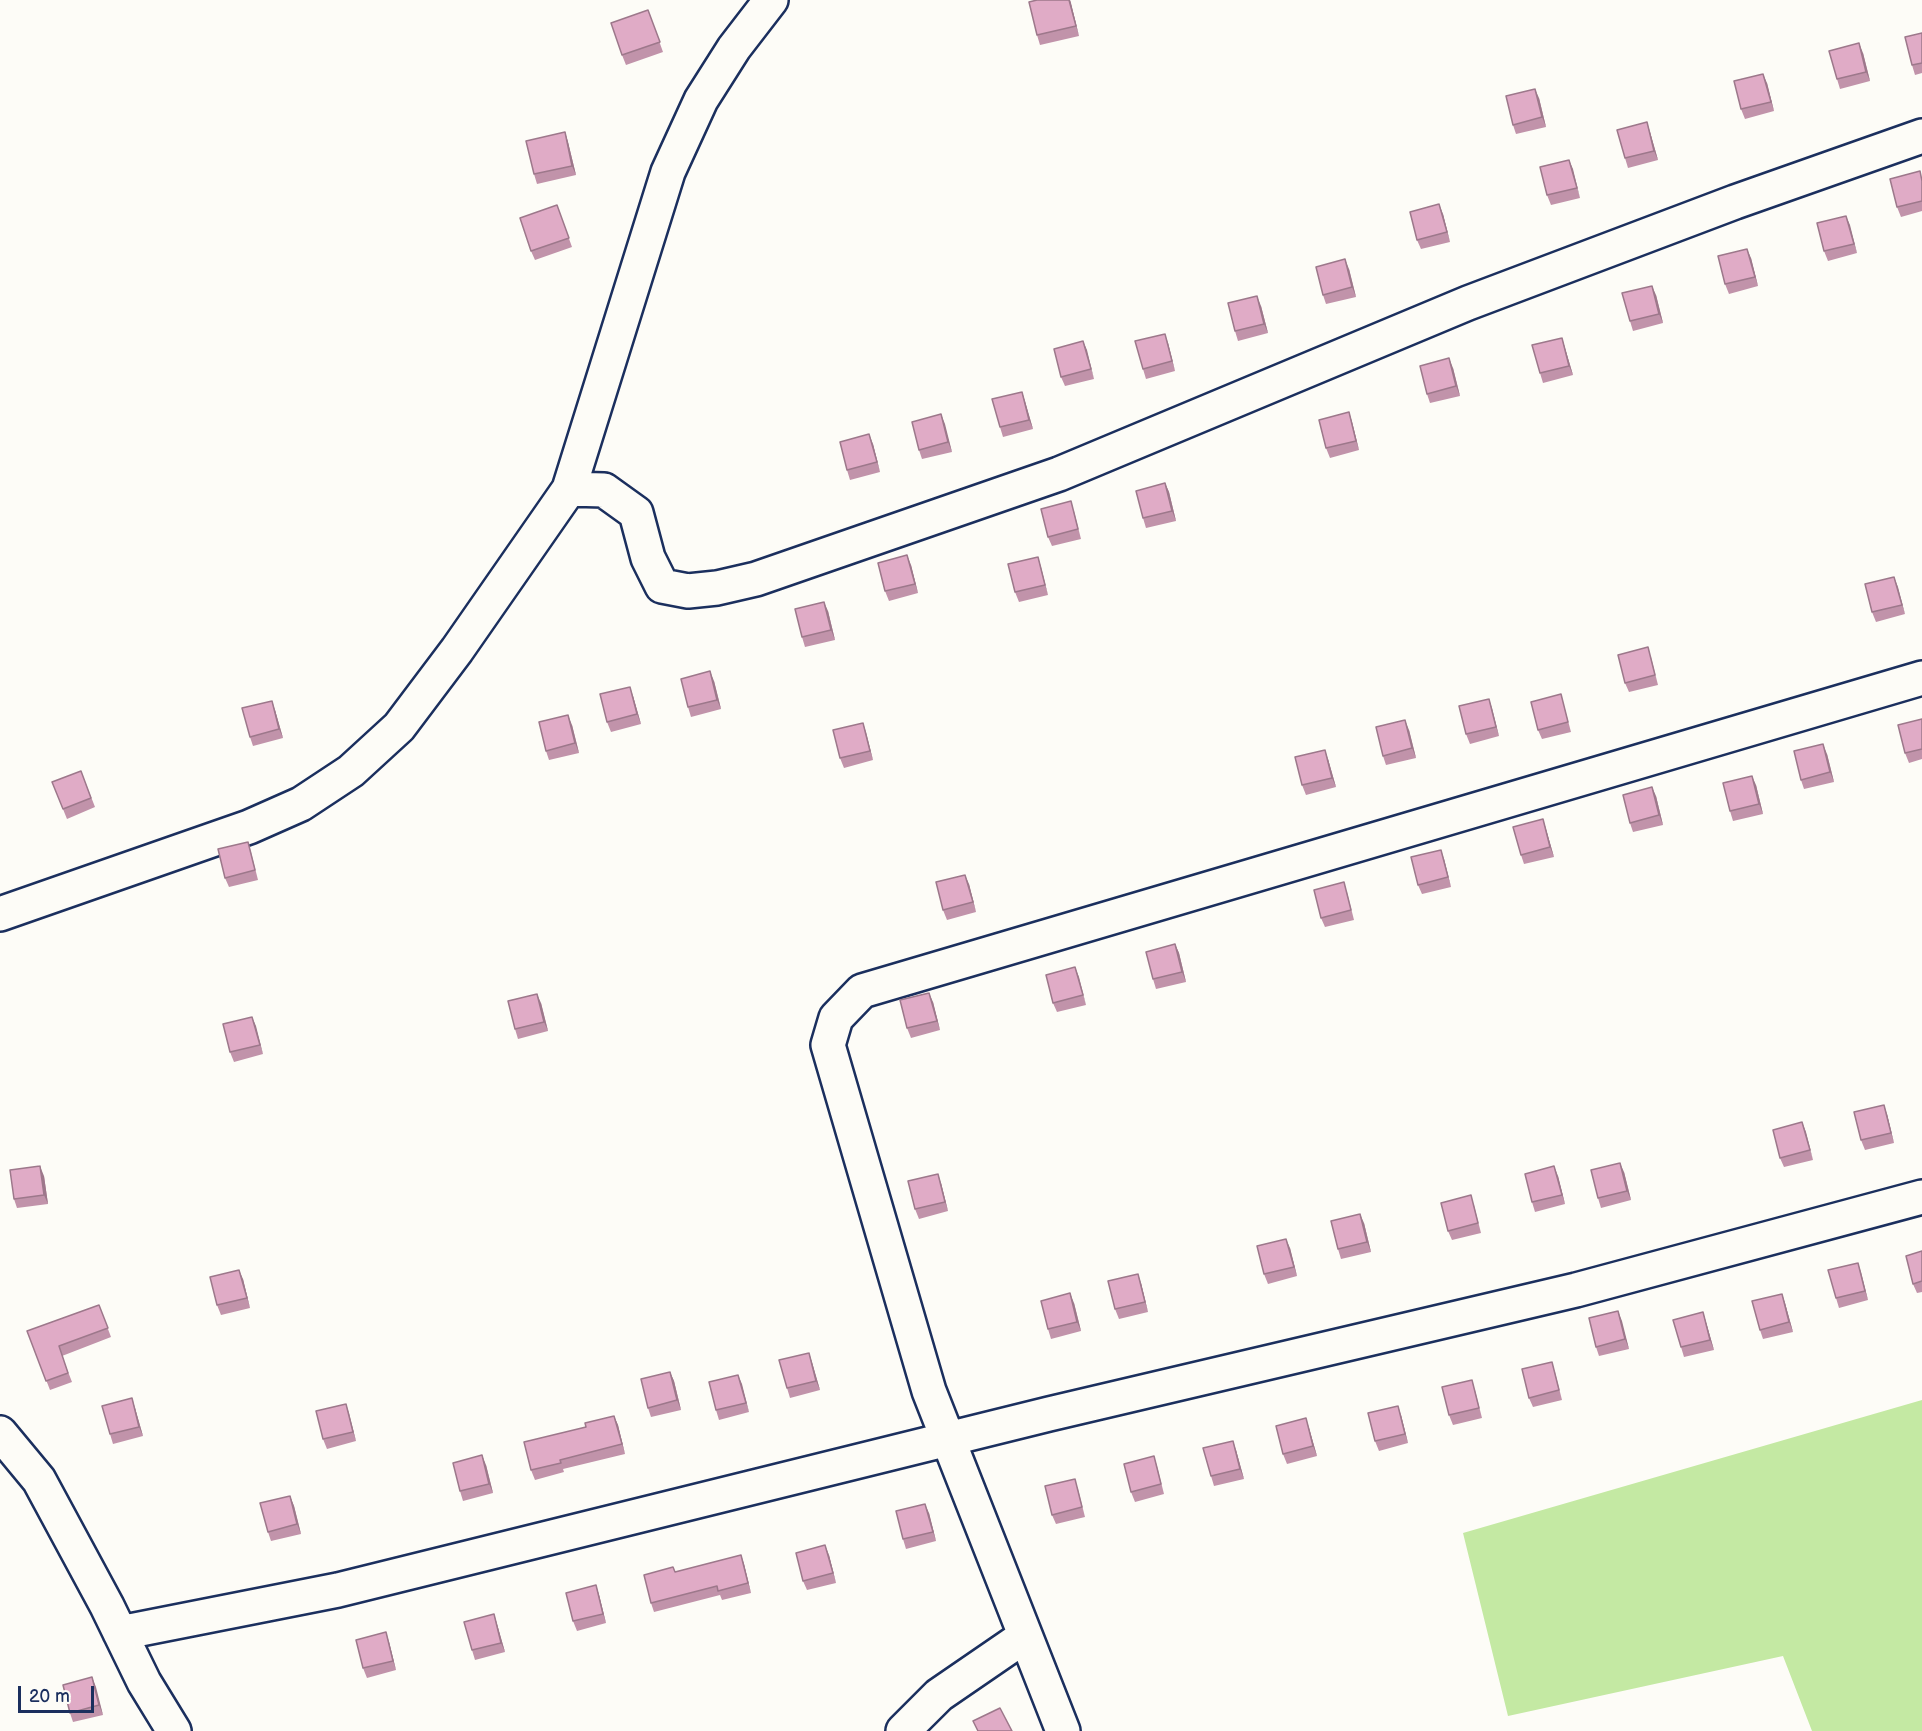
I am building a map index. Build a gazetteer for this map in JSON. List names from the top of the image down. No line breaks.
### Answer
{"scale_bar":"20 m"}
